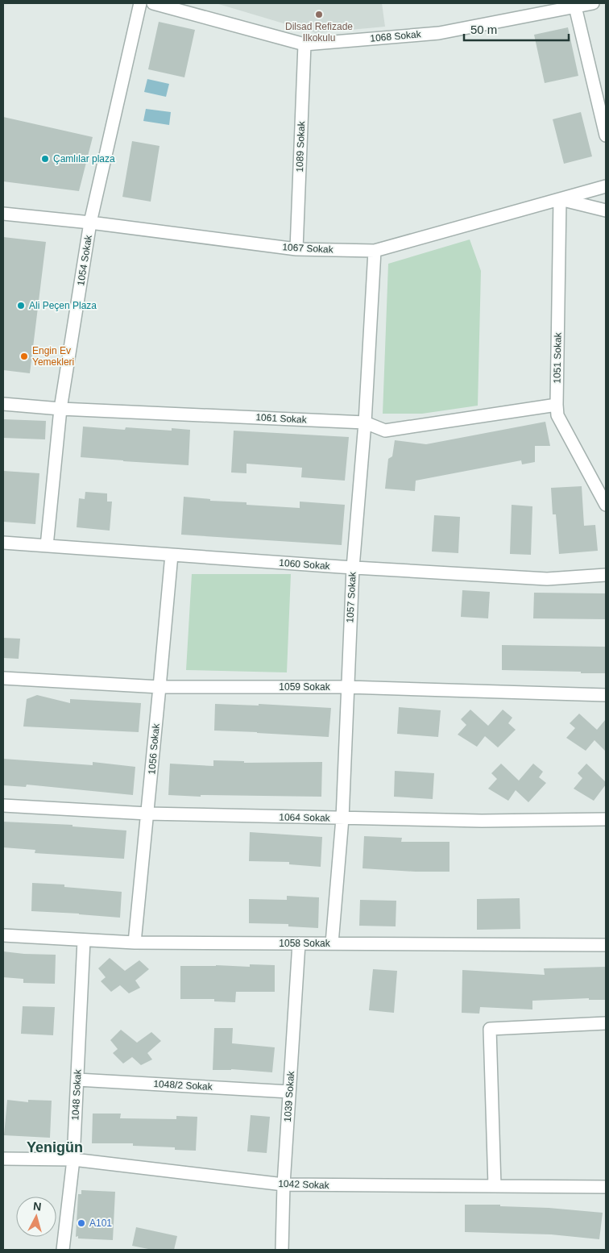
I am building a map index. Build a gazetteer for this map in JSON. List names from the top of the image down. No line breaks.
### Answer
{"streets":{"street":["1068 Sokak","1089 Sokak","1067 Sokak","1054 Sokak","1051 Sokak","1061 Sokak","1060 Sokak","1057 Sokak","1059 Sokak","1056 Sokak","1064 Sokak","1058 Sokak","1048/2 Sokak","1048 Sokak","1039 Sokak","1042 Sokak"]},"crossings":[["1068 Sokak","1089 Sokak"],["1089 Sokak","1067 Sokak"],["1067 Sokak","1054 Sokak"],["1067 Sokak","1051 Sokak"],["1067 Sokak","1057 Sokak"],["1054 Sokak","1061 Sokak"],["1054 Sokak","1060 Sokak"],["1051 Sokak","1061 Sokak"],["1061 Sokak","1057 Sokak"],["1060 Sokak","1057 Sokak"],["1060 Sokak","1056 Sokak"],["1057 Sokak","1059 Sokak"],["1057 Sokak","1064 Sokak"],["1057 Sokak","1058 Sokak"],["1059 Sokak","1056 Sokak"],["1056 Sokak","1064 Sokak"],["1056 Sokak","1058 Sokak"],["1058 Sokak","1048 Sokak"],["1058 Sokak","1039 Sokak"],["1048/2 Sokak","1048 Sokak"],["1048/2 Sokak","1039 Sokak"],["1048 Sokak","1042 Sokak"],["1039 Sokak","1042 Sokak"]],"districts":["Yenigün"],"places":["Dilsad Refizade Ilkokulu","Çamlılar plaza","Ali Peçen Plaza","Engin Ev Yemekleri","A101"],"scale_bar":"50 m","north":"top"}
